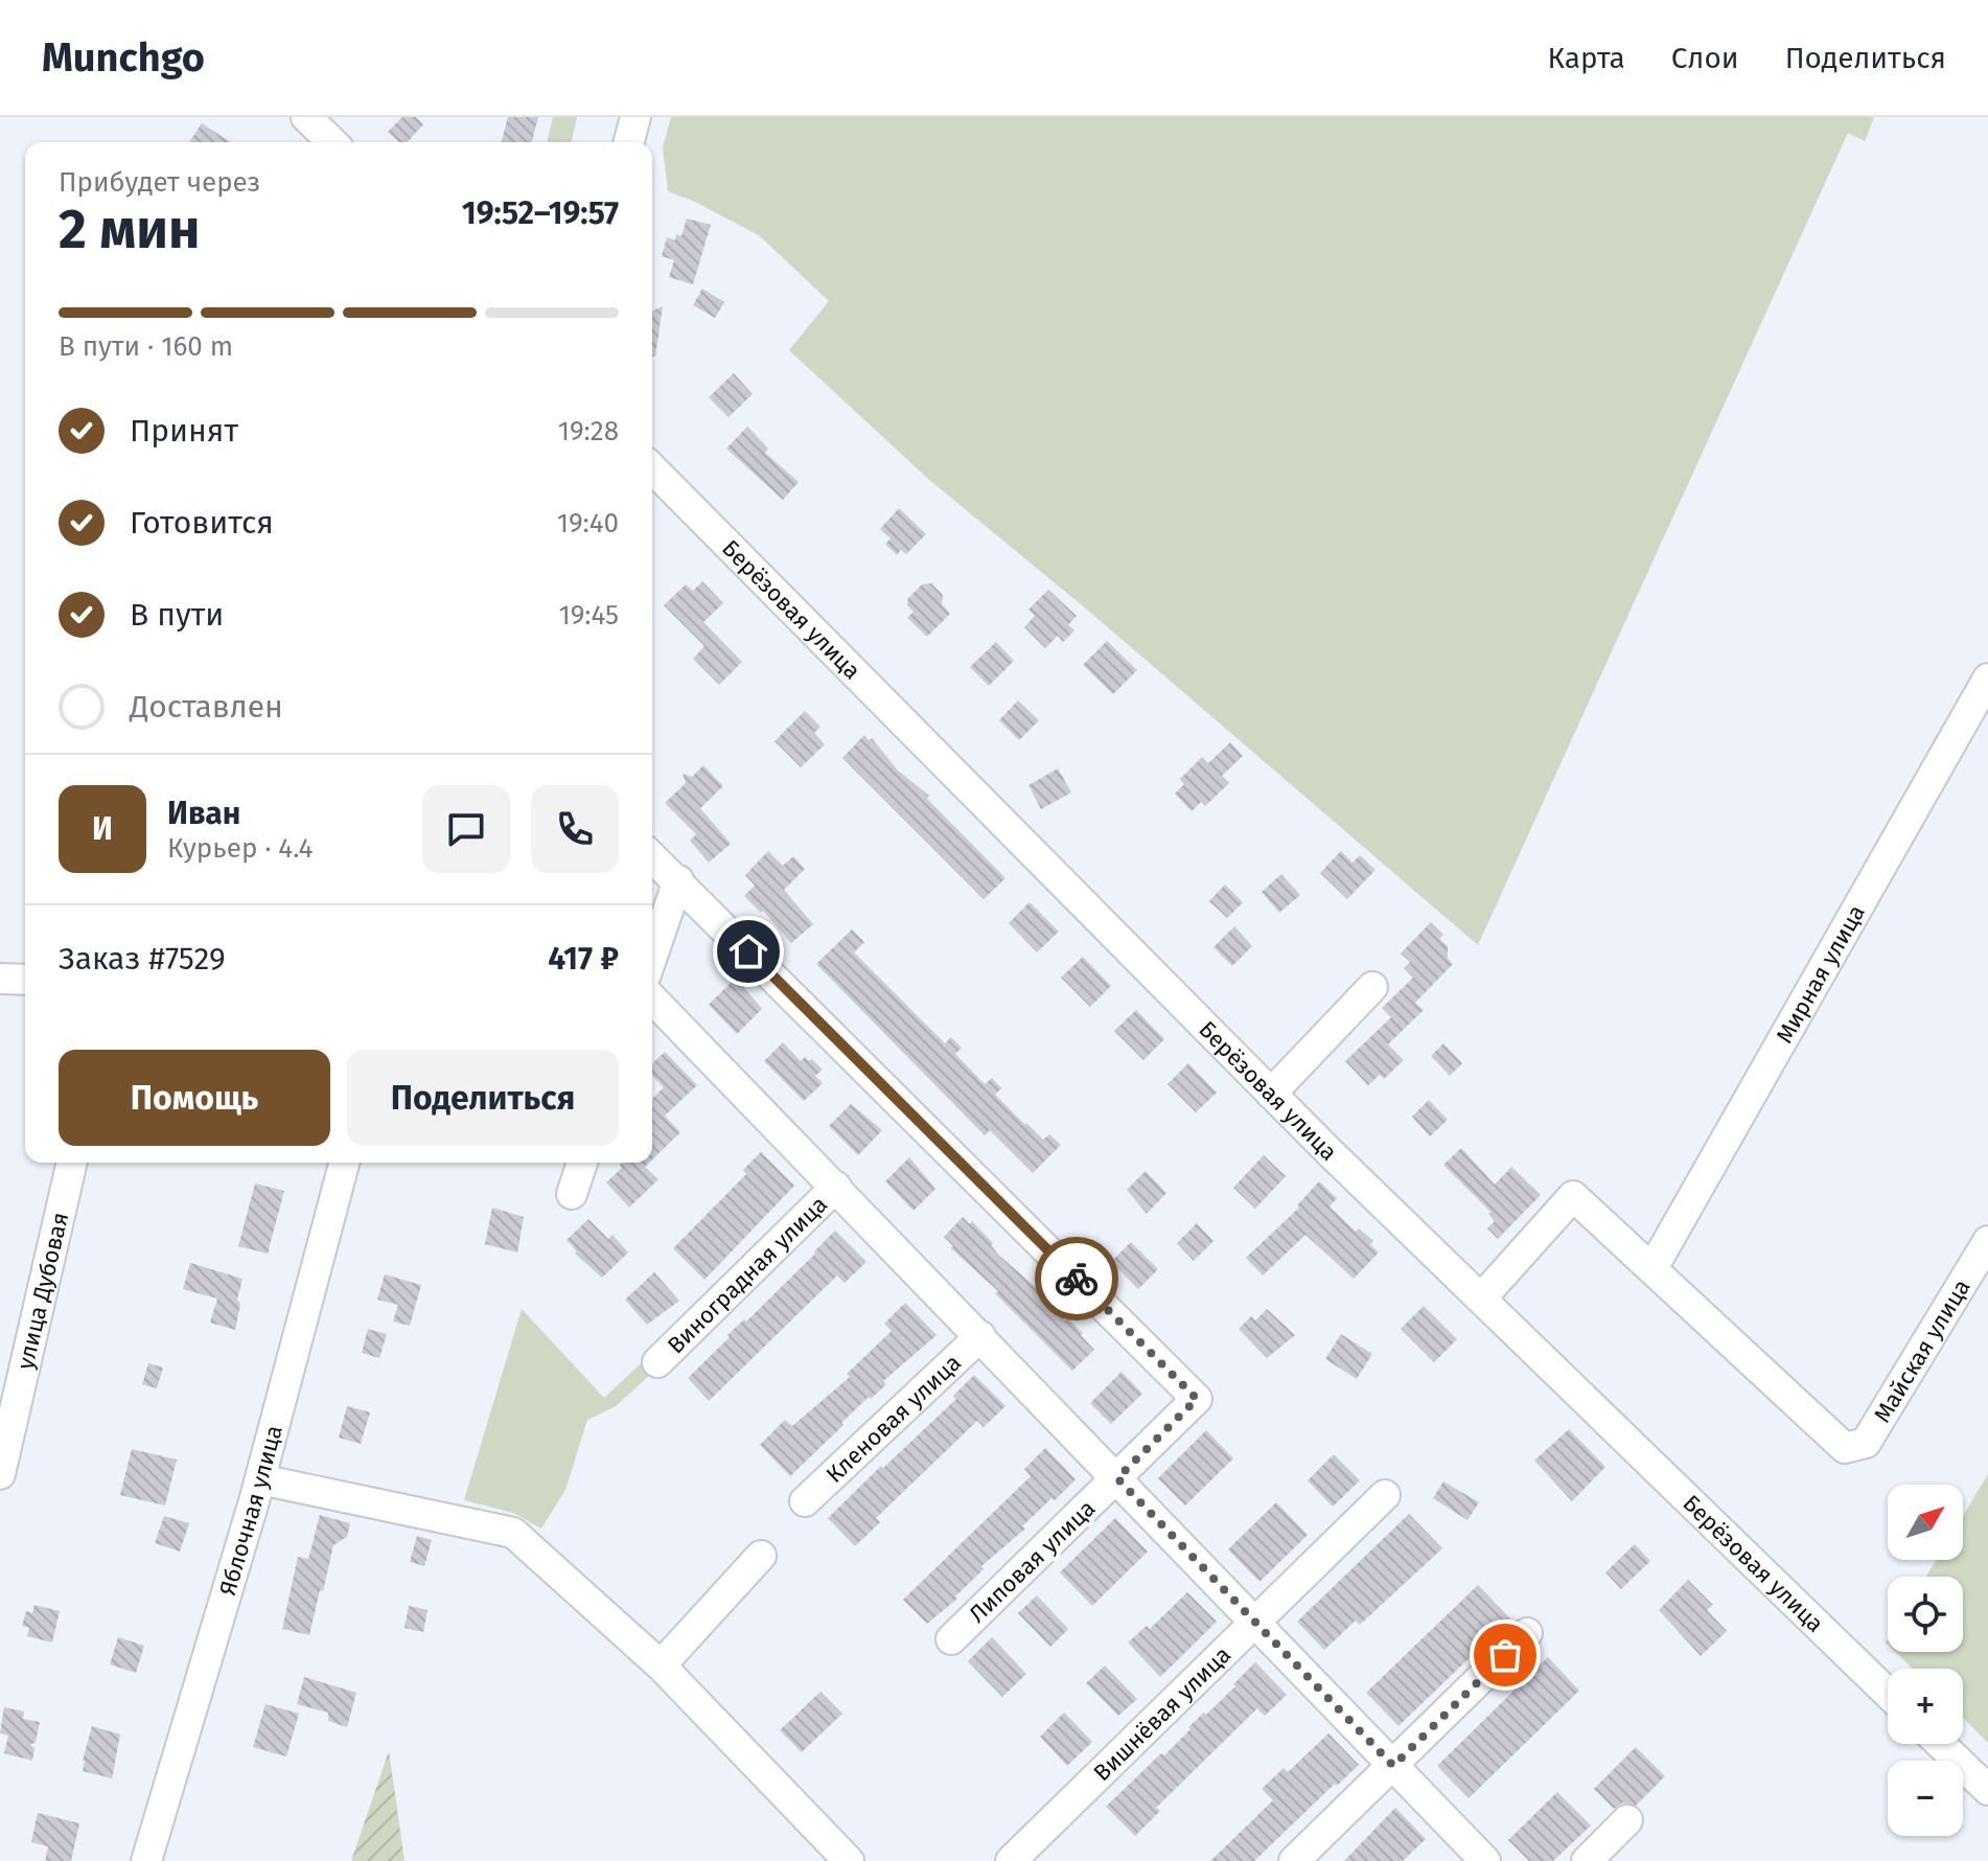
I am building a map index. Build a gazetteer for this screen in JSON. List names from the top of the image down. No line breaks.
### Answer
{"streets":{"street":["Берёзовая улица","Мирная улица","Виноградная улица","улица Дубовая","Майская улица","Кленовая улица","Яблочная улица","Липовая улица","Вишнёвая улица"]},"crossings":[["Мирная улица","Майская улица"]],"north":"top right","page":{"header":"Munchgo","nav":["Карта","Слои","Поделиться"],"heading":["2 мин","Прибудет через","19:52–19:57"],"panel":["Иван","Курьер · 4.4","Заказ #7529","417 ₽"],"bar":"В пути · 160 m","list":[["Принят","19:28"],["Готовится","19:40"],["В пути","19:45"],"Доставлен"],"round":"И","buttons":["Помощь","Поделиться"],"map_buttons":["+","−"]}}
